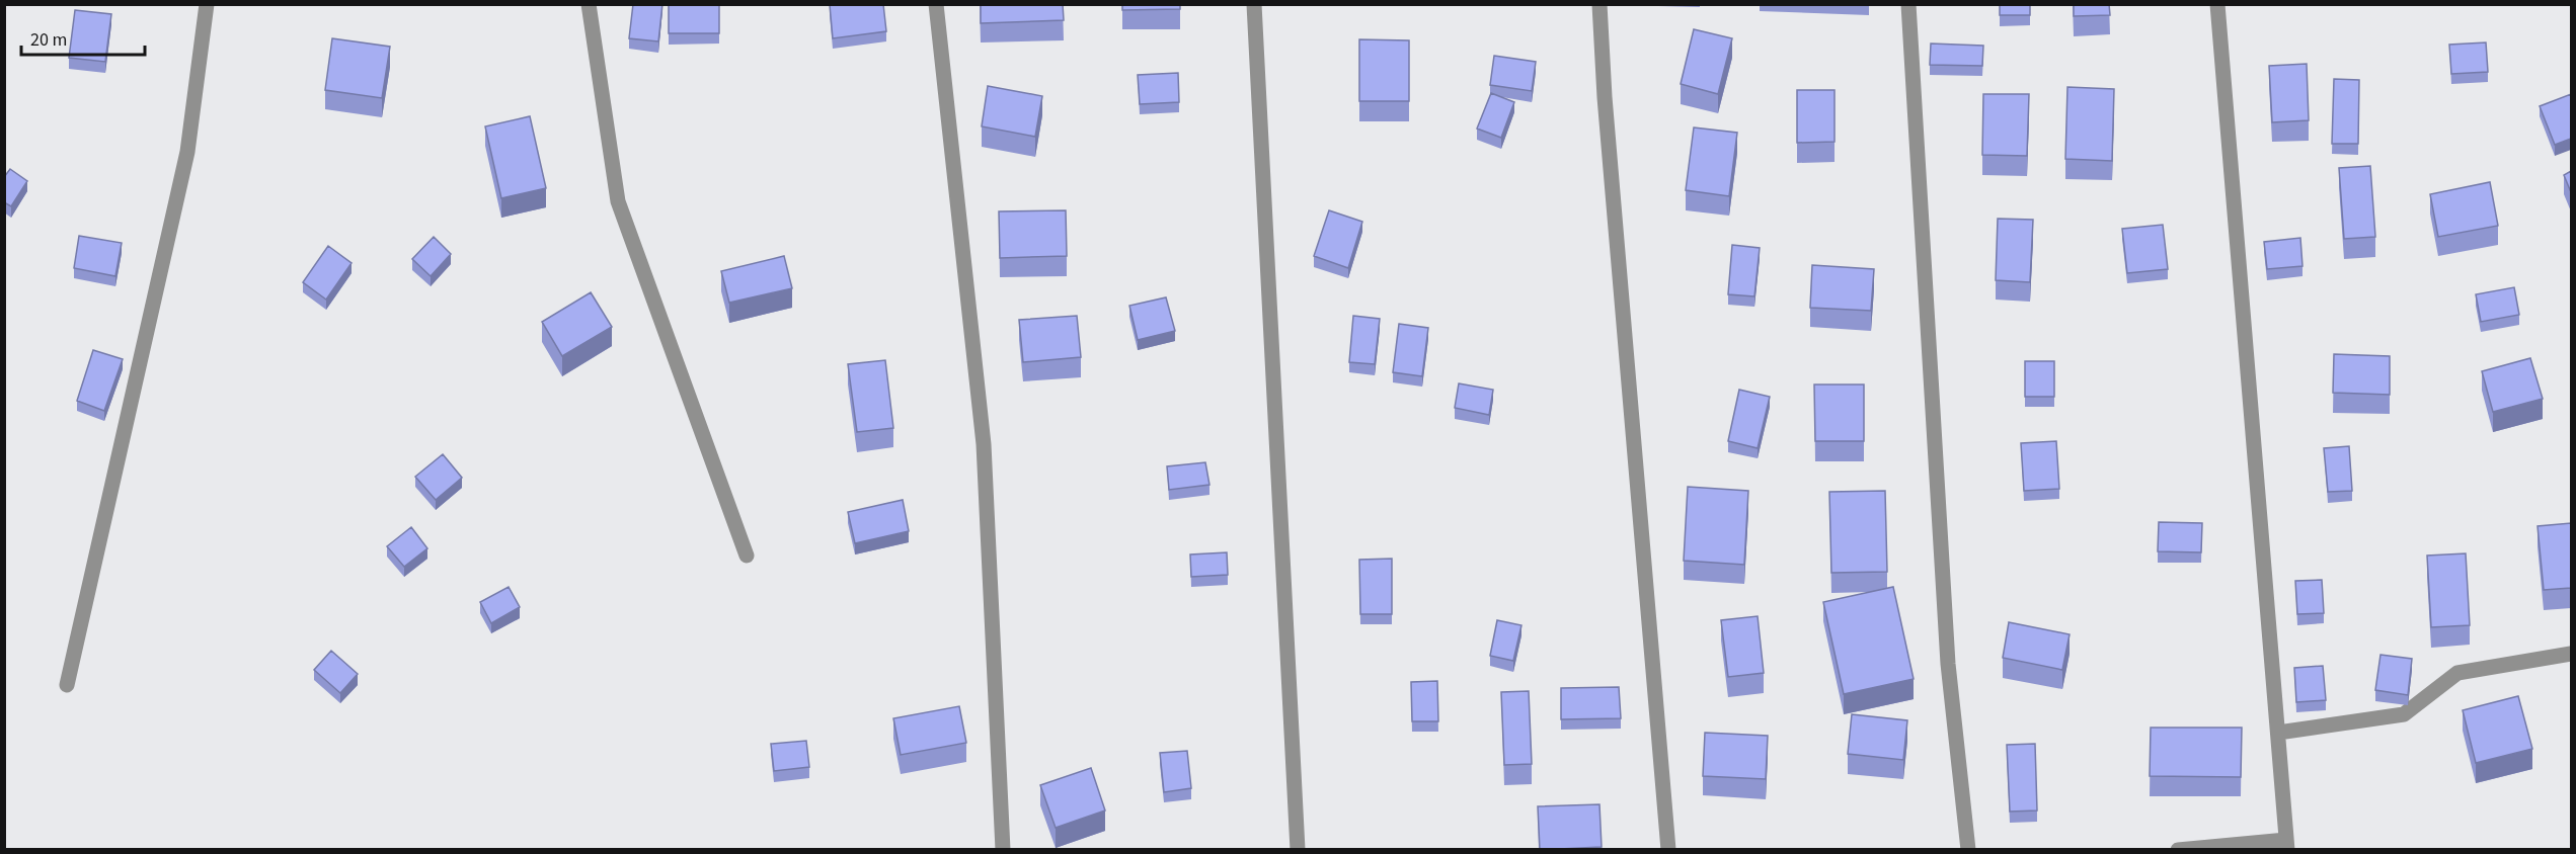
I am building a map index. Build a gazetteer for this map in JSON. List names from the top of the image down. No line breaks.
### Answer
{"scale_bar":"20 m"}
